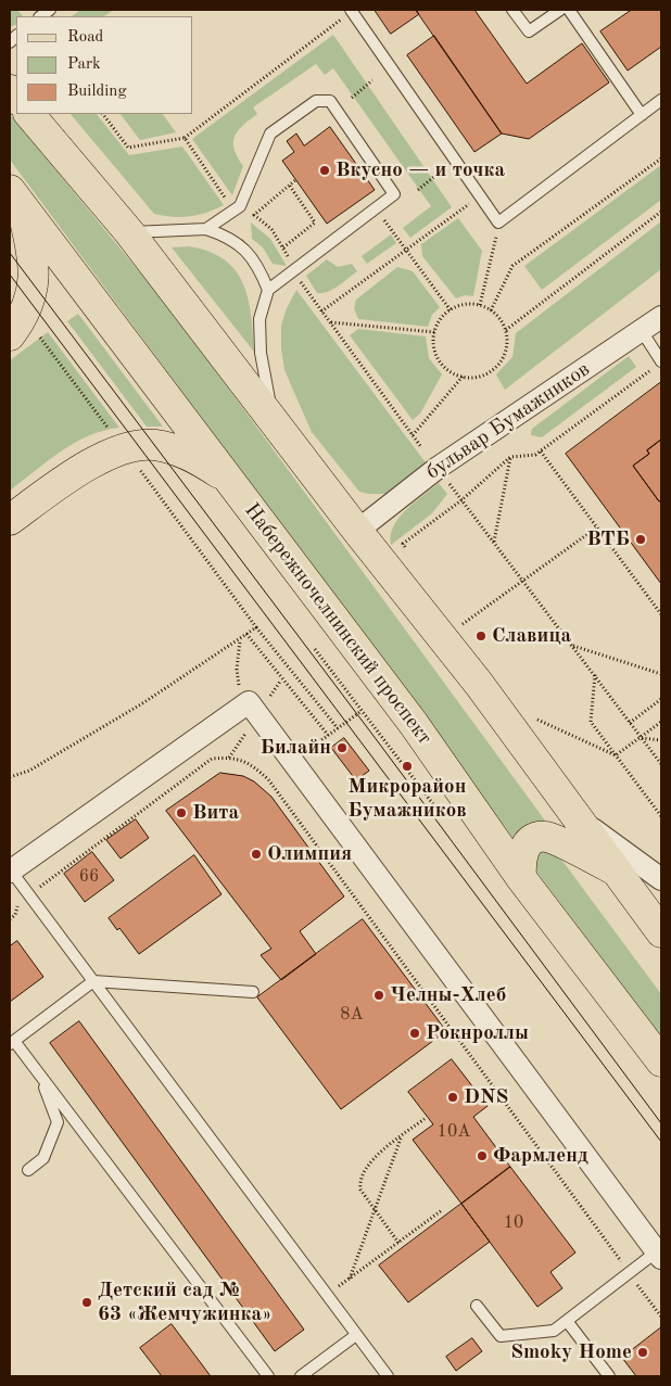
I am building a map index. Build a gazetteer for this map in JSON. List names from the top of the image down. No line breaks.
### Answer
{"streets":{"main road":["Набережночелнинский проспект"],"street":["бульвар Бумажников"]},"places":["Вкусно — и точка","ВТБ","Славица","Билайн","Микрорайон Бумажников","Вита","Олимпия","Челны-Хлеб","Рокнроллы","DNS","Фармленд","Детский сад № 63 «Жемчужинка»","Smoky Home"],"house_numbers":["66","8А","10А","10"],"legend":["Road","Park","Building"]}
